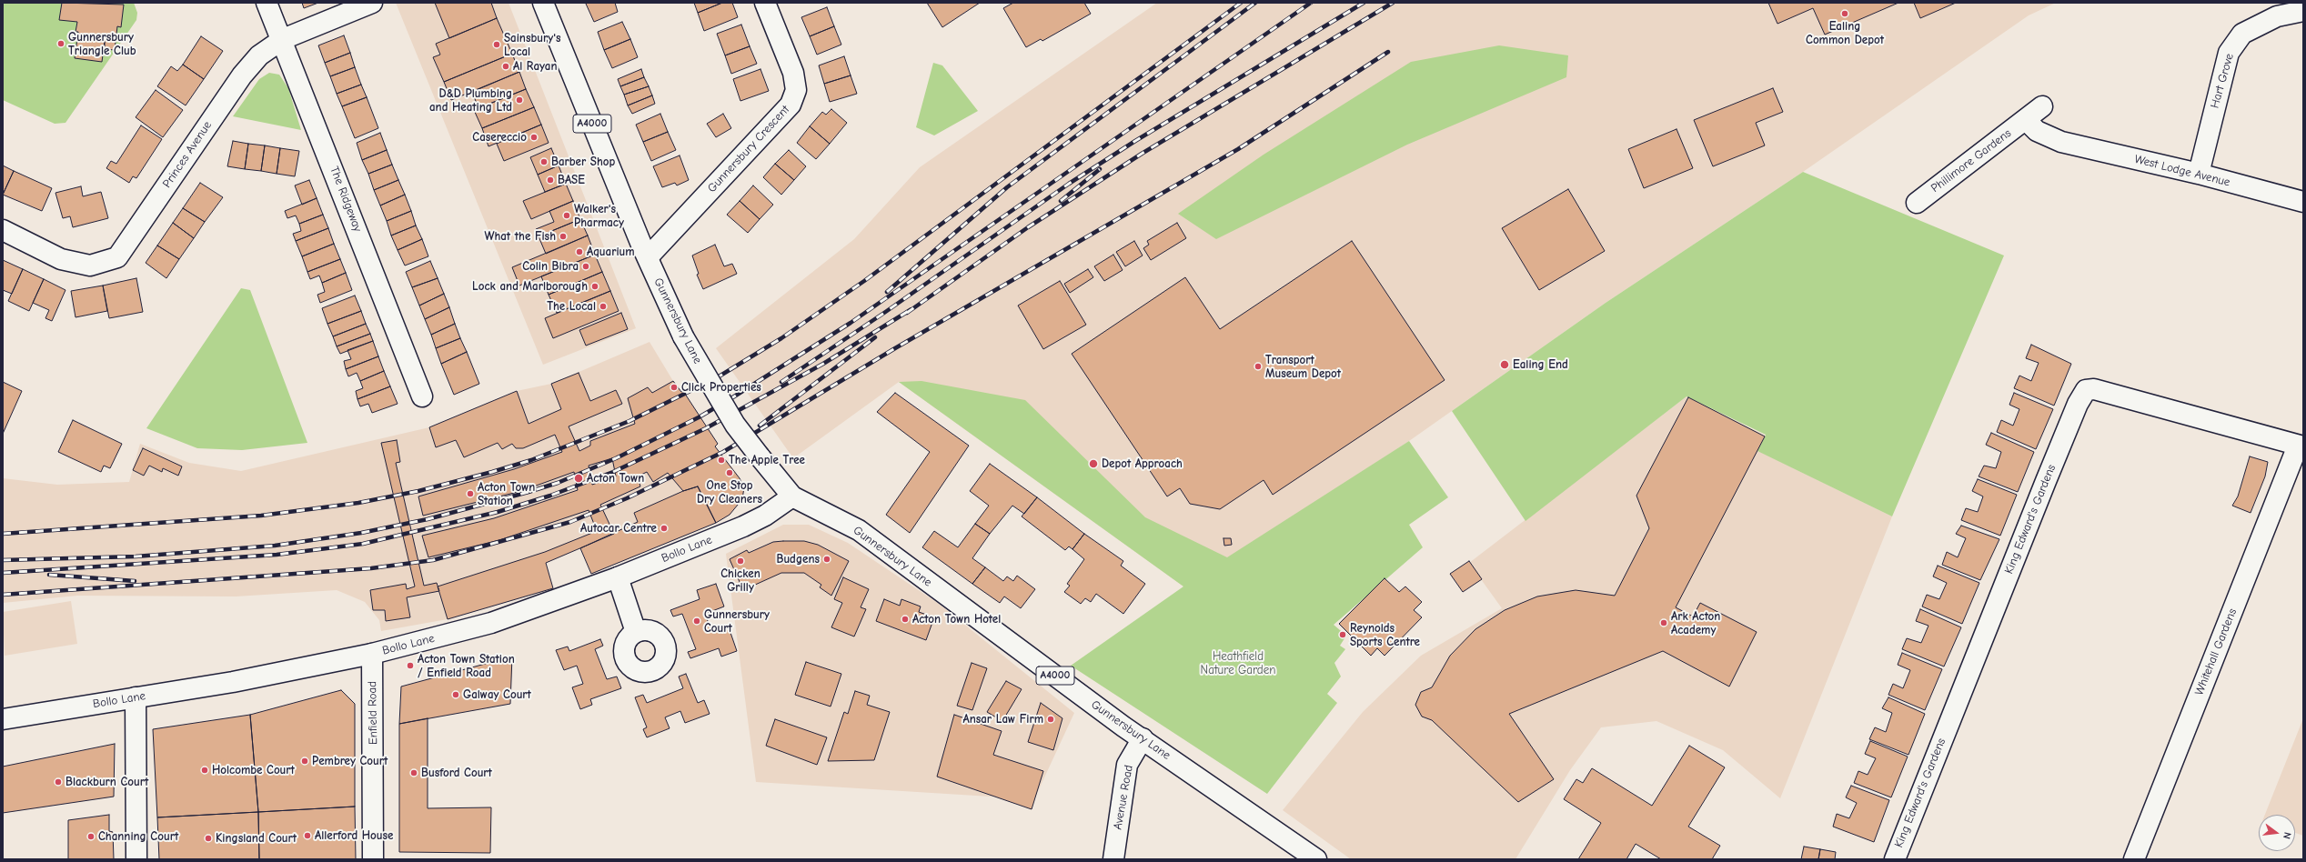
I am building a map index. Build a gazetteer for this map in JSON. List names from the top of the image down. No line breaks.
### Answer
{"streets":{"street":["Hart Grove","A4000","Gunnersbury Crescent","Princes Avenue","Phillimore Gardens","West Lodge Avenue","The Ridgeway","Gunnersbury Lane","King Edward's Gardens","Bollo Lane","Whitehall Gardens","Enfield Road","Avenue Road"]},"crossings":[["Hart Grove","West Lodge Avenue"],["Gunnersbury Crescent","Gunnersbury Lane"],["Princes Avenue","The Ridgeway"],["Phillimore Gardens","West Lodge Avenue"],["Gunnersbury Lane","Bollo Lane"],["Gunnersbury Lane","Avenue Road"],["King Edward's Gardens","Whitehall Gardens"],["Bollo Lane","Enfield Road"]],"parks":["Heathfield Nature Garden"],"places":["Ealing Common Depot","Gunnersbury Triangle Club","Sainsbury's Local","Al Rayan","D&D Plumbing and Heating Ltd","Casereccio","Barber Shop","BASE","Walker's Pharmacy","What the Fish","Aquarium","Colin Bibra","Lock and Marlborough","The Local","Ealing End","Transport Museum Depot","Click Properties","The Apple Tree","Depot Approach","One Stop Dry Cleaners","Acton Town","Acton Town Station","Autocar Centre","Budgens","Chicken Grilly","Acton Town Hotel","Gunnersbury Court","Ark Acton Academy","Reynolds Sports Centre","Acton Town Station / Enfield Road","Galway Court","Ansar Law Firm","Pembrey Court","Holcombe Court","Busford Court","Blackburn Court","Allerford House","Channing Court","Kingsland Court"],"north":"right"}
